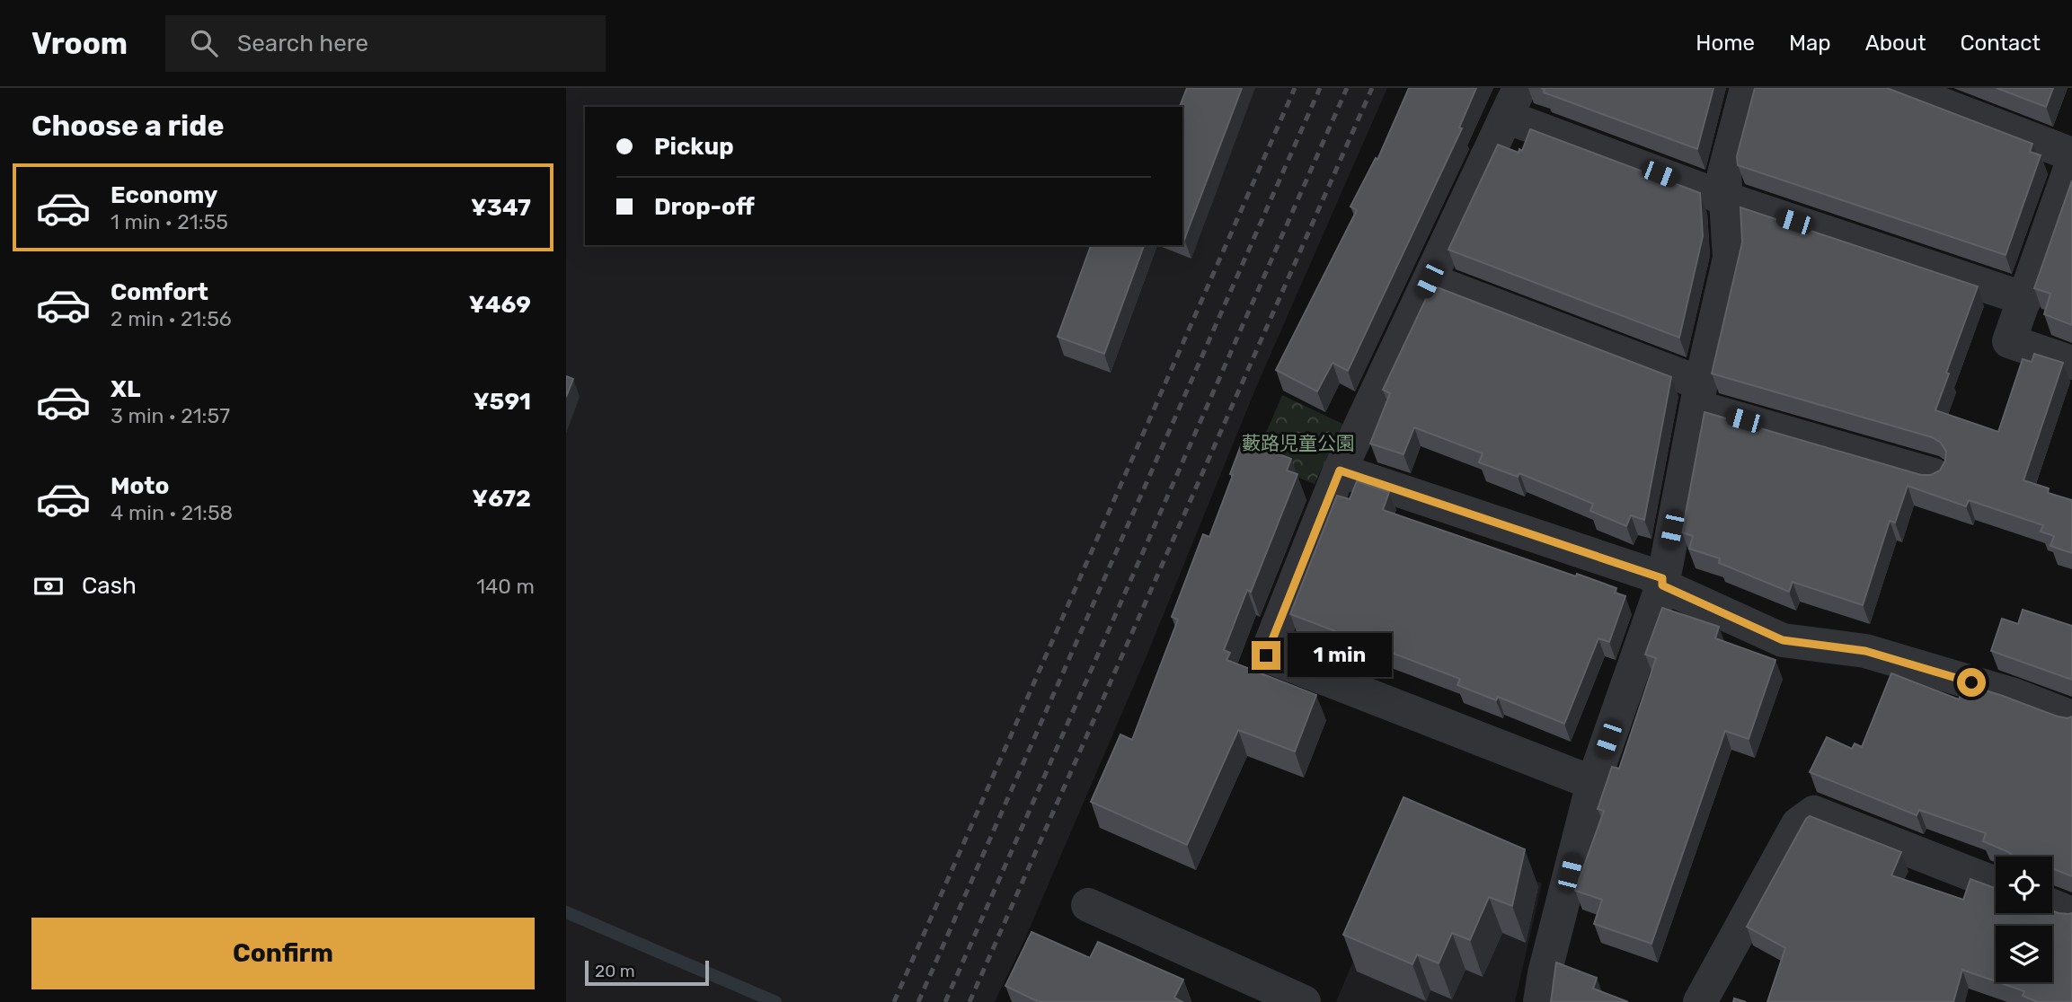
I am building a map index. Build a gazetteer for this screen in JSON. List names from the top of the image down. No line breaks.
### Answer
{"parks":["藪路児童公園"],"scale_bar":"20 m","page":{"header":"Vroom","search":"Search here","nav":["Home","Map","About","Contact"],"heading":"Choose a ride","banner":["Pickup","Drop-off"],"list":[{"name":"Economy","note":"1 min · 21:55","value":"¥347"},{"name":"Comfort","note":"2 min · 21:56","value":"¥469"},{"name":"XL","note":"3 min · 21:57","value":"¥591"},{"name":"Moto","note":"4 min · 21:58","value":"¥672"}],"pay":["Cash","140 m"],"bubble":"1 min","buttons":"Confirm","scale":"20 m"}}
